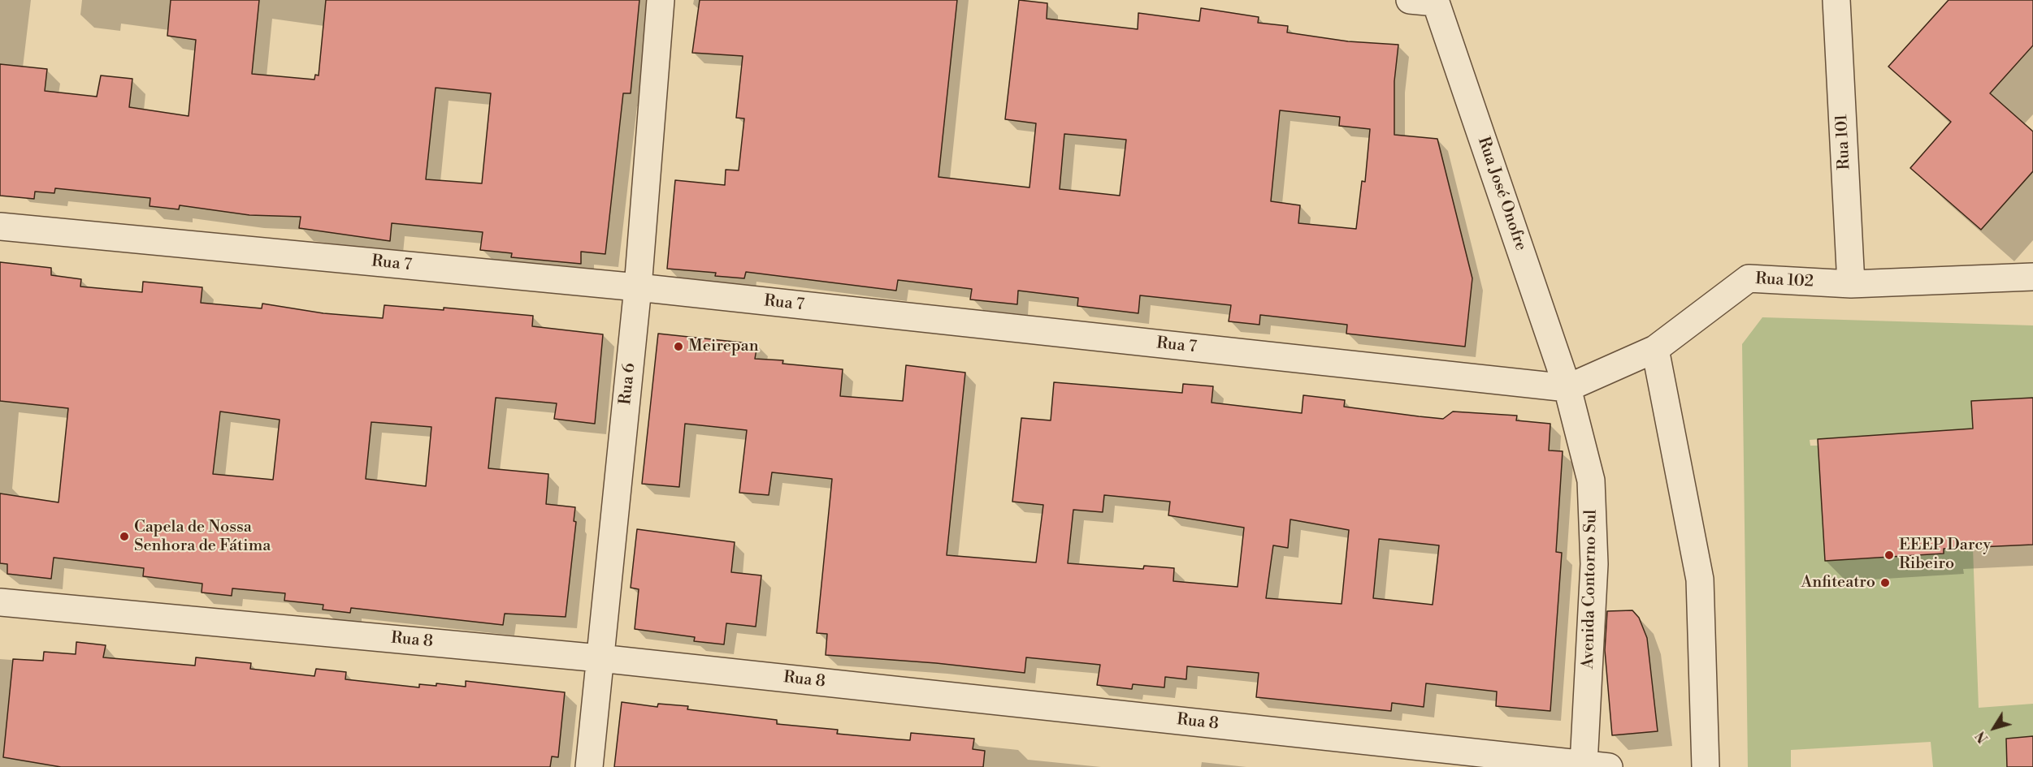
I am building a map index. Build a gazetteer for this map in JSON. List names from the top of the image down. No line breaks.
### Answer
{"streets":{"street":["Rua 101","Rua José Onofre","Rua 7","Rua 102","Rua 6","Avenida Contorno Sul","Rua 8"]},"crossings":[["Rua 101","Rua 102"],["Rua José Onofre","Rua 7"],["Rua José Onofre","Rua 102"],["Rua José Onofre","Avenida Contorno Sul"],["Rua 7","Rua 102"],["Rua 7","Rua 6"],["Rua 7","Avenida Contorno Sul"],["Rua 102","Avenida Contorno Sul"],["Rua 6","Rua 8"],["Avenida Contorno Sul","Rua 8"]],"places":["Meirepan","Capela de Nossa Senhora de Fátima","EEEP Darcy Ribeiro","Anfiteatro"],"north":"bottom left"}
